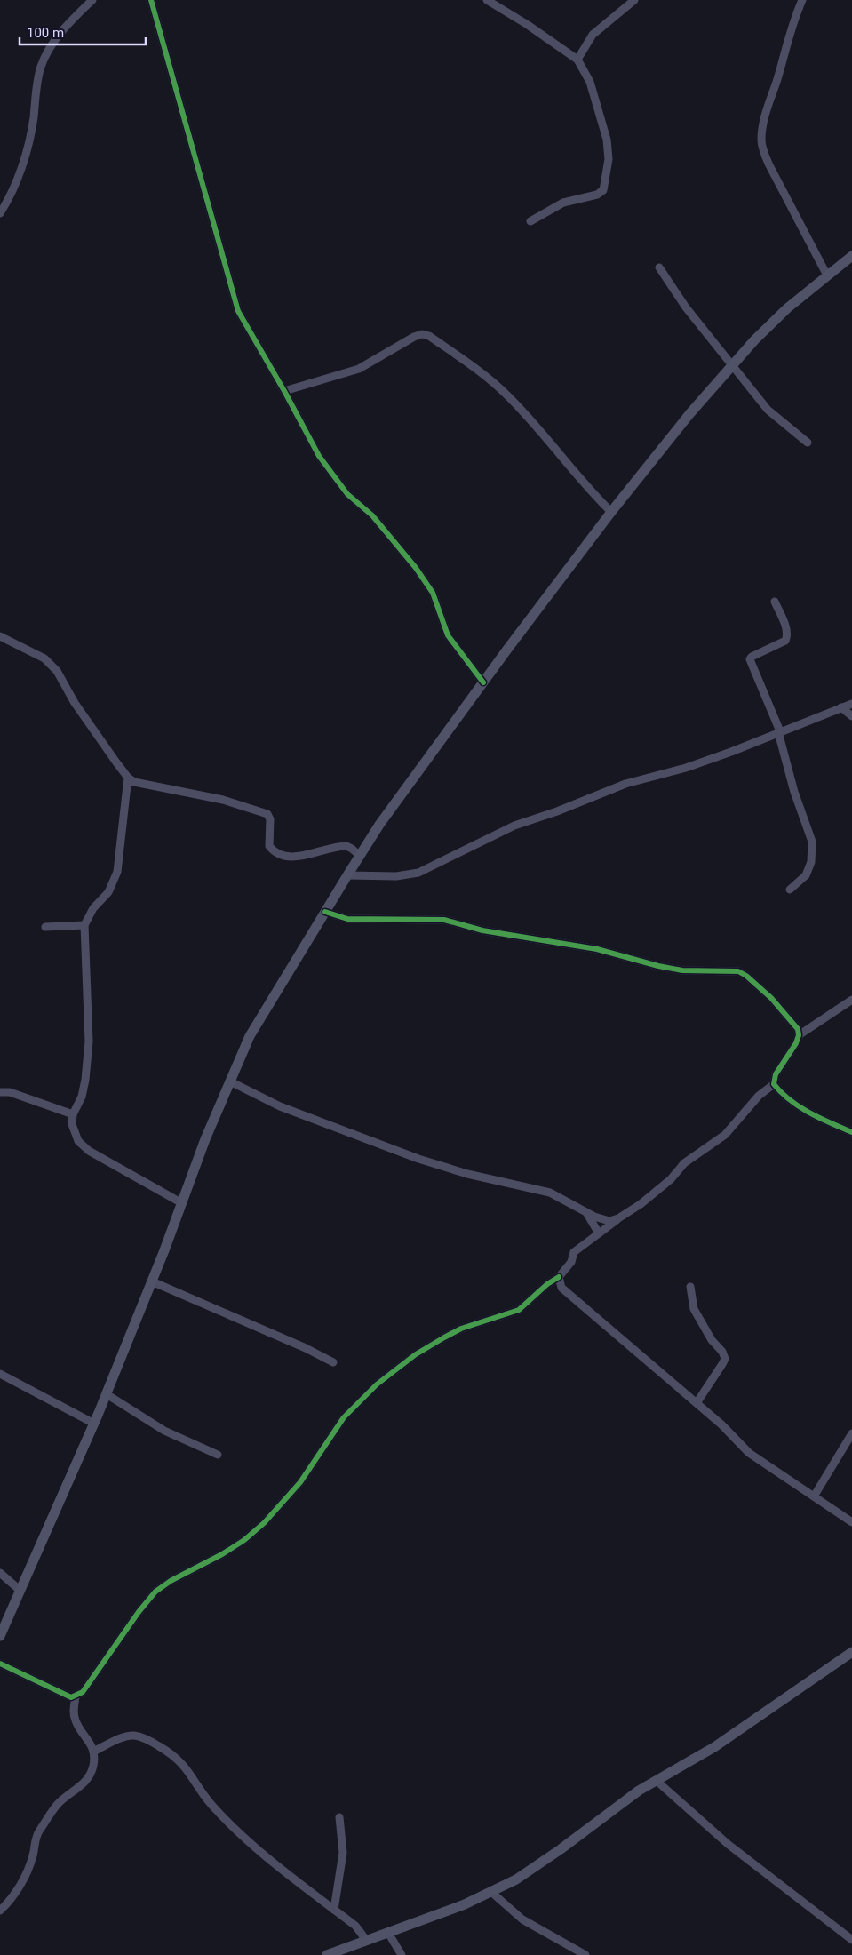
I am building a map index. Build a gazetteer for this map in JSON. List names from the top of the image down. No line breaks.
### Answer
{"scale_bar":"100 m"}
